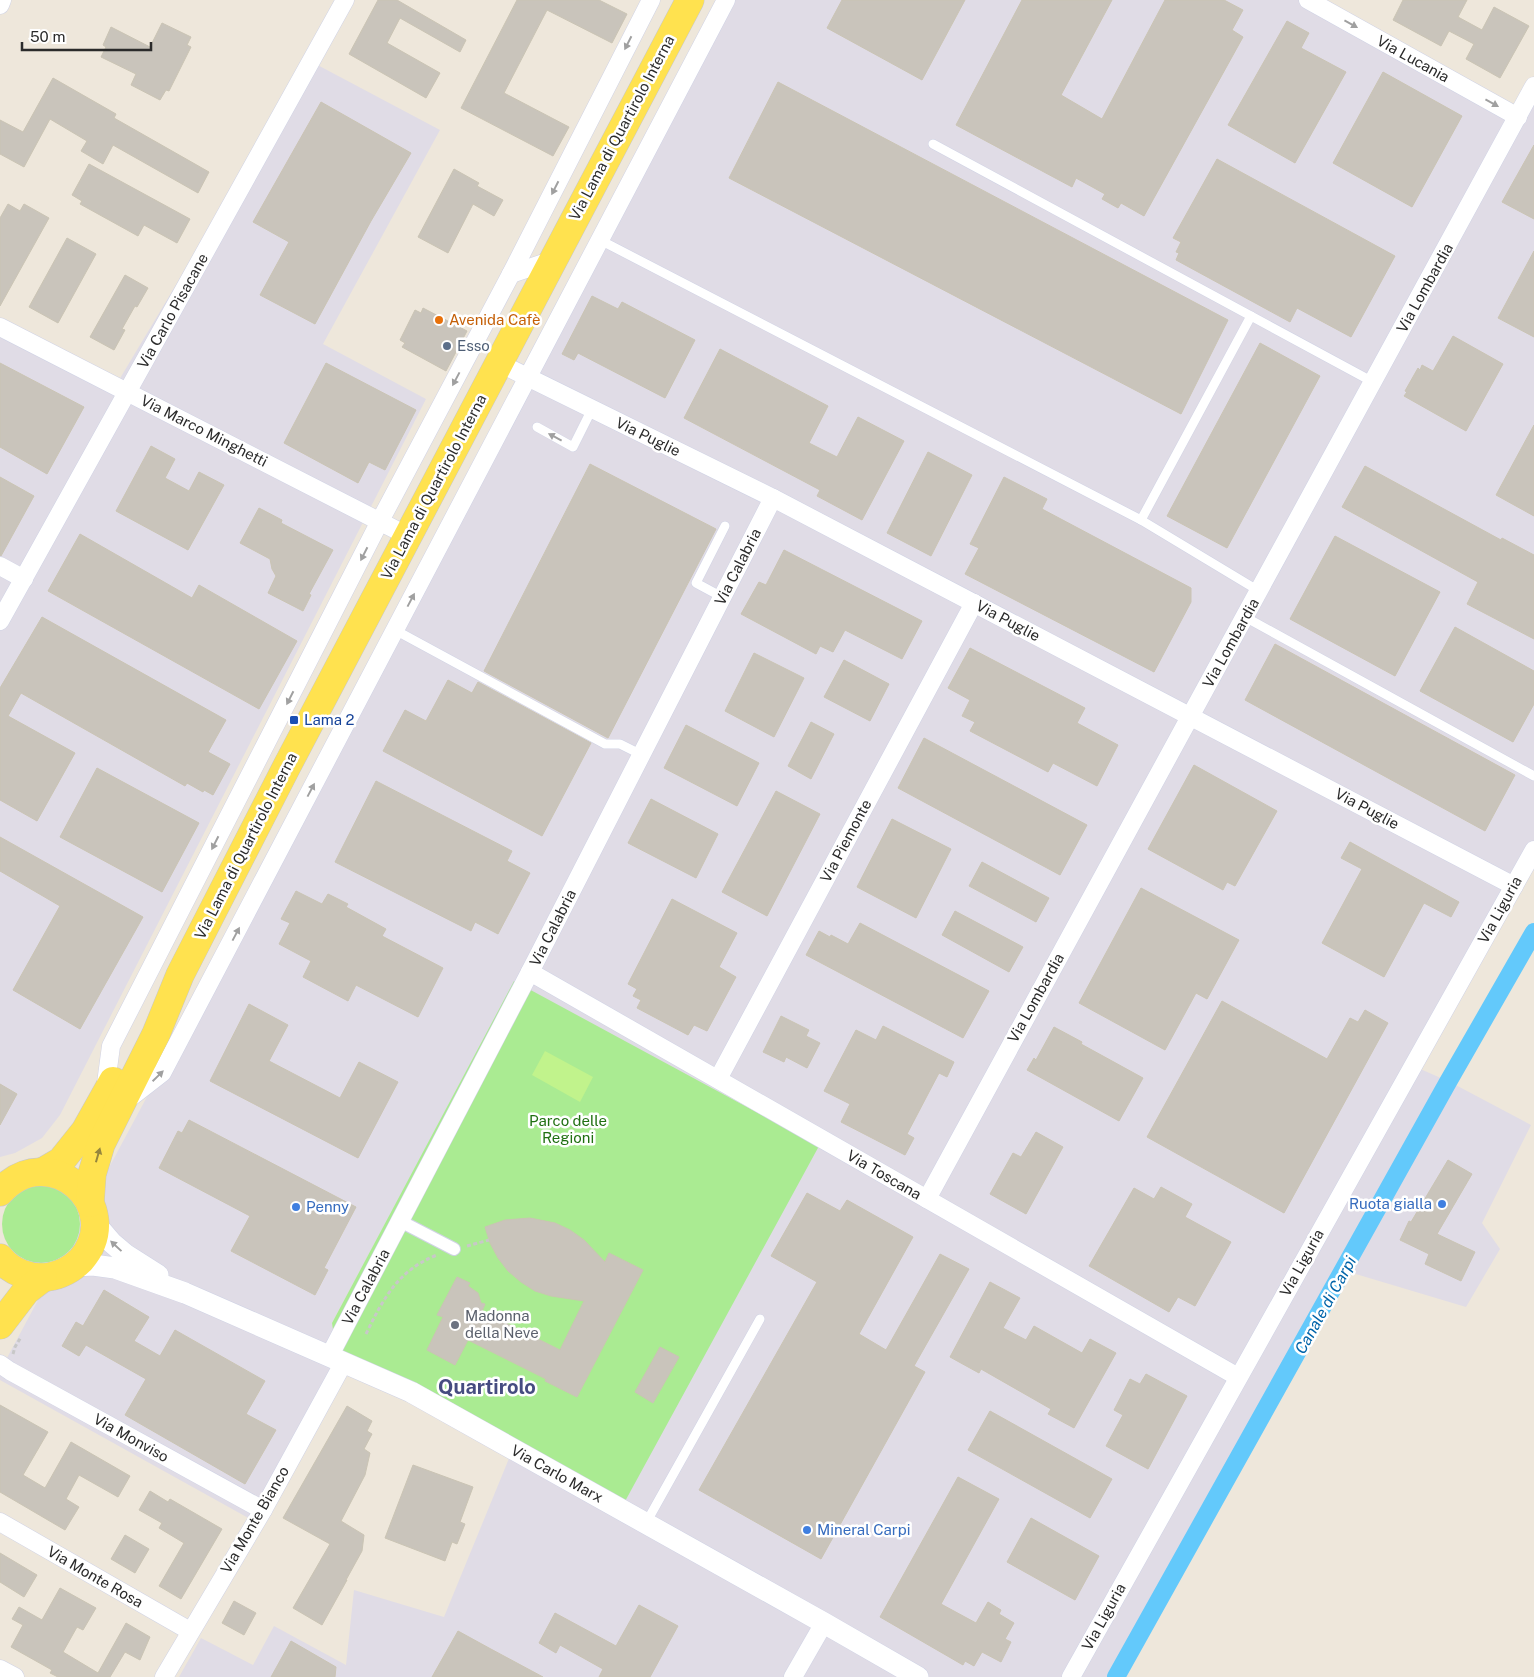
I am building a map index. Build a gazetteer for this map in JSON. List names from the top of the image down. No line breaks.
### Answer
{"streets":{"main road":["Via Lama di Quartirolo Interna","Via Carlo Marx"],"street":["Via Lucania","Via Lombardia","Via Carlo Pisacane","Via Marco Minghetti","Via Puglie","Via Calabria","Via Piemonte","Via Liguria","Via Toscana","Via Monviso","Via Monte Bianco","Via Monte Rosa"]},"crossings":[["Via Lucania","Via Lombardia"],["Via Lama di Quartirolo Interna","Via Marco Minghetti"],["Via Lama di Quartirolo Interna","Via Puglie"],["Via Lama di Quartirolo Interna","Via Carlo Marx"],["Via Lombardia","Via Puglie"],["Via Lombardia","Via Toscana"],["Via Carlo Pisacane","Via Marco Minghetti"],["Via Puglie","Via Calabria"],["Via Puglie","Via Piemonte"],["Via Puglie","Via Liguria"],["Via Calabria","Via Toscana"],["Via Calabria","Via Carlo Marx"],["Via Calabria","Via Monte Bianco"],["Via Piemonte","Via Toscana"],["Via Liguria","Via Toscana"],["Via Monviso","Via Monte Bianco"],["Via Carlo Marx","Via Monte Bianco"],["Via Monte Bianco","Via Monte Rosa"]],"one_way":["Via Lucania"],"districts":["Quartirolo"],"water":["Canale di Carpi"],"parks":["Parco delle Regioni"],"places":{"other":["Avenida Cafè","Esso","Ruota gialla","Penny","Madonna della Neve","Mineral Carpi"],"transit":["Lama 2"]},"scale_bar":"50 m"}
